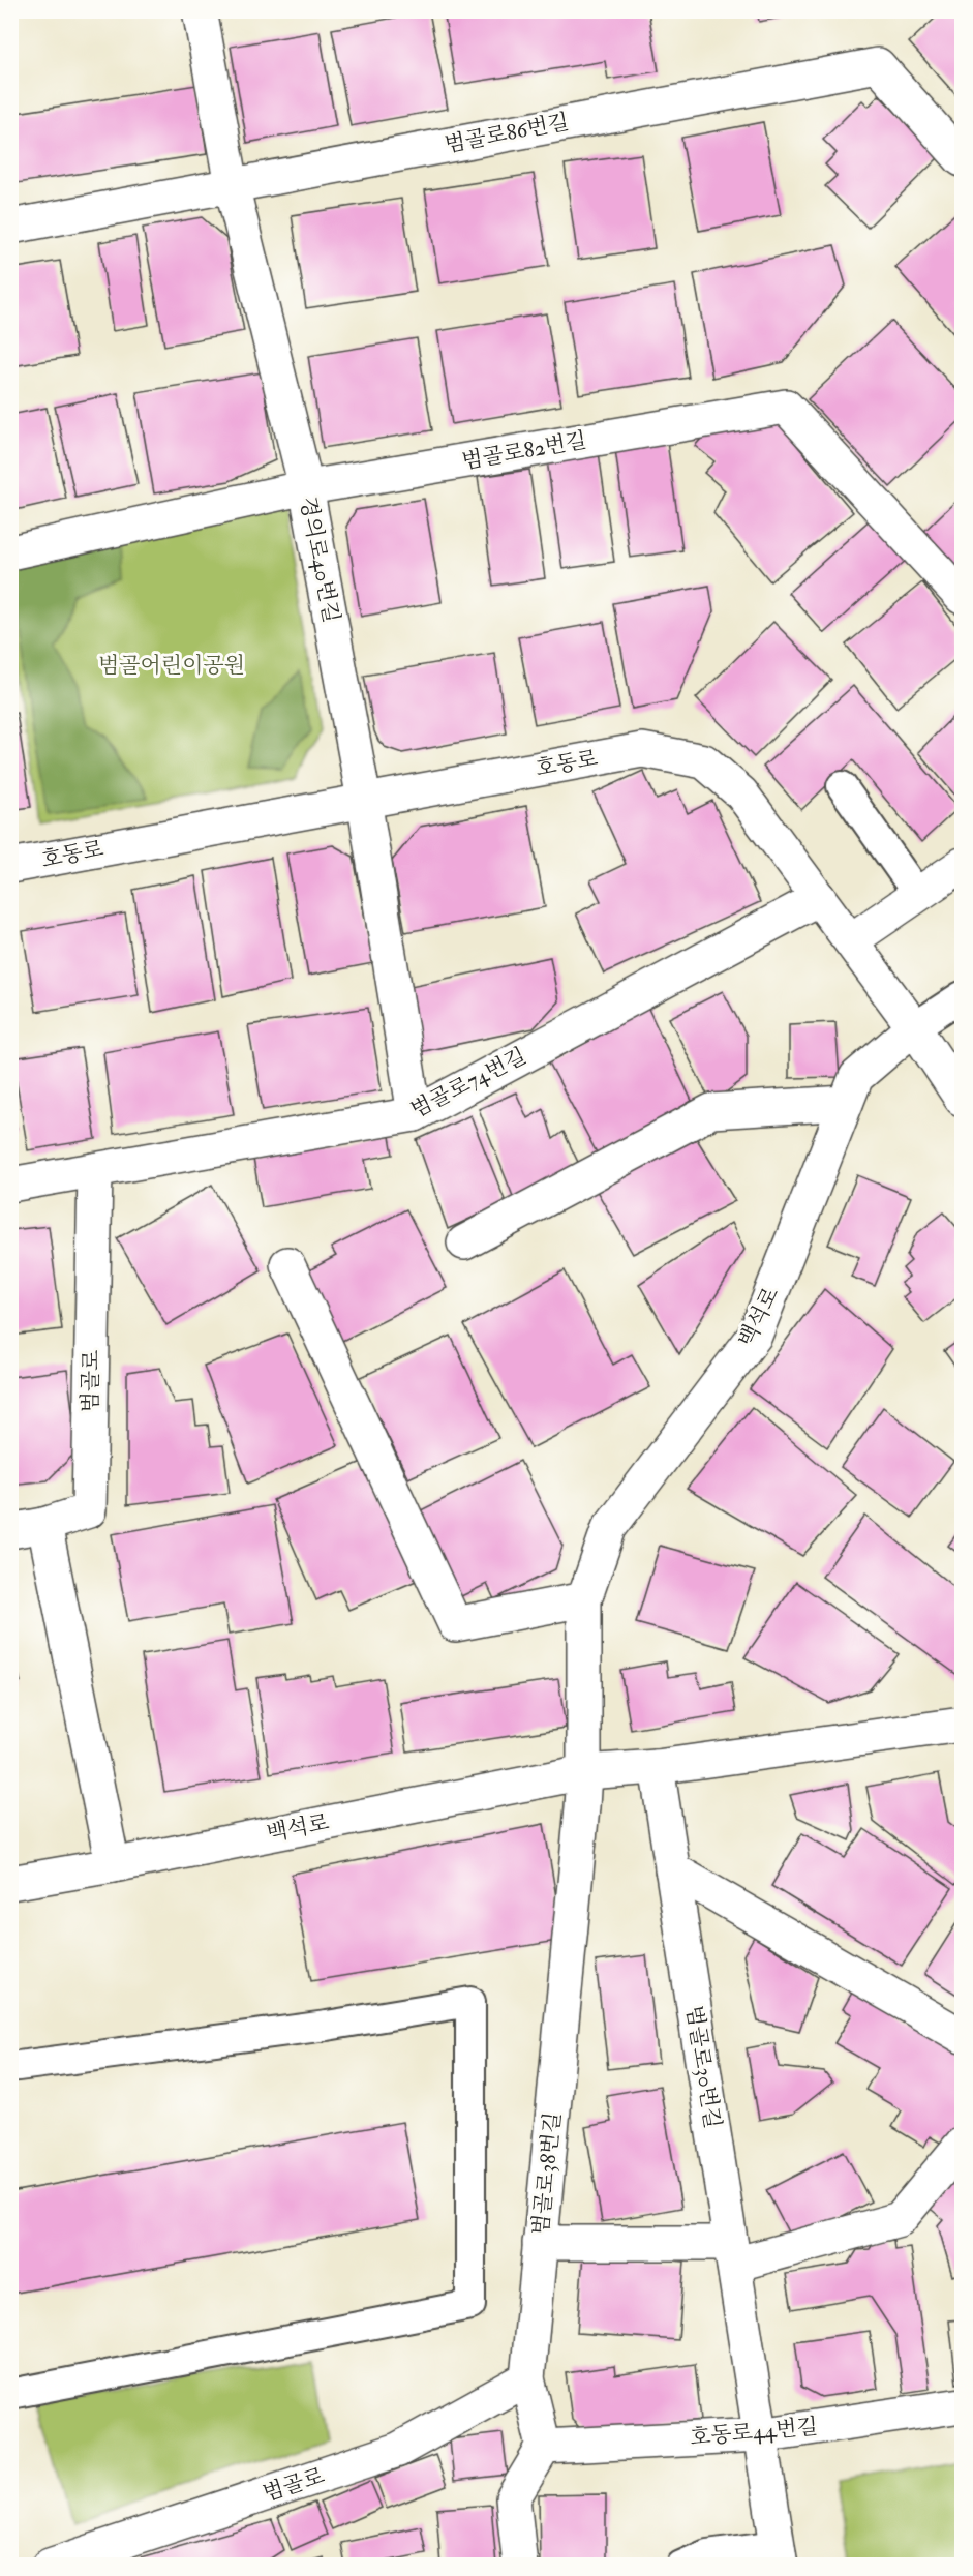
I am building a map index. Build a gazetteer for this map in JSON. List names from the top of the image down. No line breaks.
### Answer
{"streets":{"street":["범골로86번길","범골로82번길","경의로40번길","호동로","범골로74번길","백석로","범골로","범골로30번길","범골로38번길","호동로44번길"]},"crossings":[["범골로86번길","경의로40번길"],["범골로82번길","경의로40번길"],["경의로40번길","호동로"],["경의로40번길","범골로74번길"],["호동로","범골로74번길"],["호동로","백석로"],["범골로74번길","범골로"],["백석로","범골로30번길"],["백석로","범골로38번길"],["범골로","범골로38번길"],["범골로30번길","호동로44번길"],["범골로38번길","호동로44번길"]],"parks":["범골어린이공원"]}
